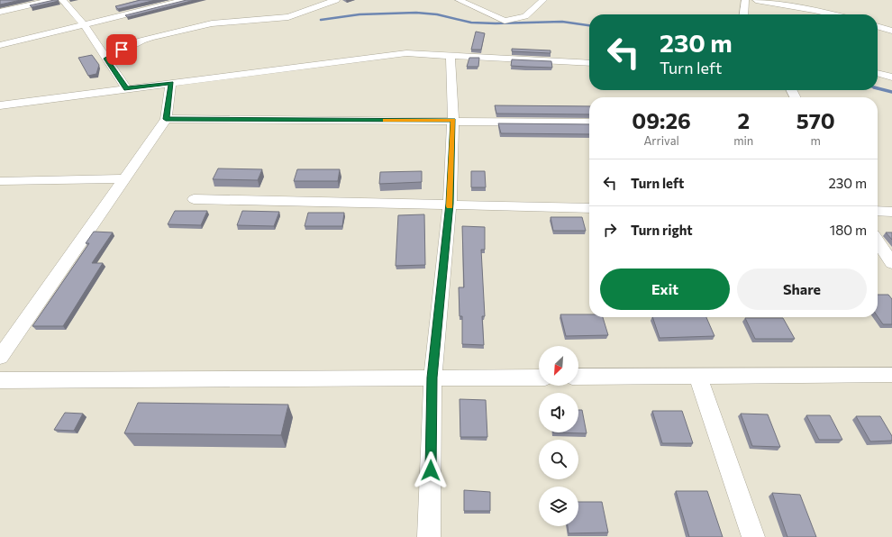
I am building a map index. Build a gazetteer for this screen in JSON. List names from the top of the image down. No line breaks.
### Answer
{"north":"bottom left","page":{"turn":["230 m","Turn left"],"eta":["09:26","Arrival","2","min","570","m"],"list":[{"name":"Turn left","value":"230 m"},{"name":"Turn right","value":"180 m"}],"buttons":["Exit","Share"]}}
